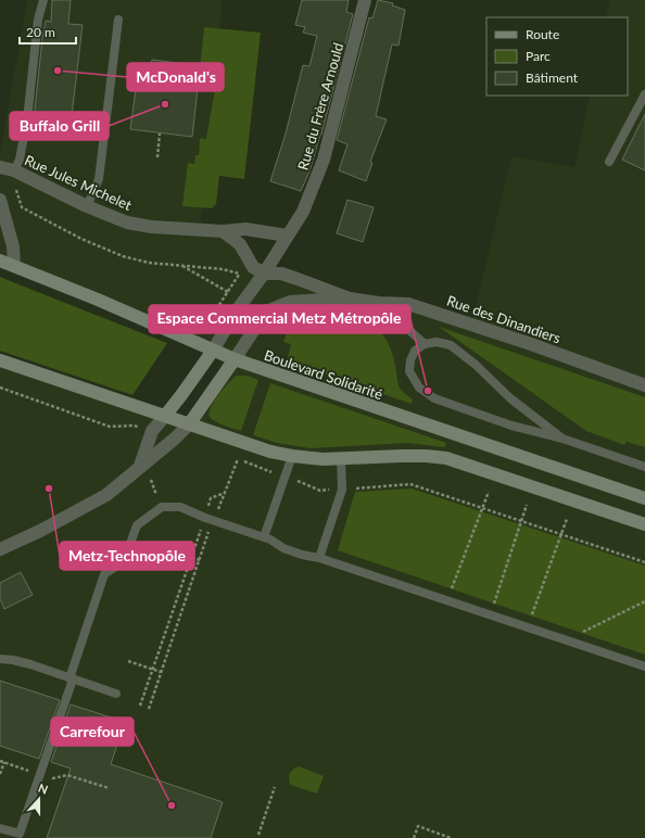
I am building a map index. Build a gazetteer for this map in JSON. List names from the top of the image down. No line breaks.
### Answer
{"streets":{"main road":["Boulevard Solidarité"],"street":["Rue du Frère Arnould","Rue Jules Michelet","Rue des Dinandiers"]},"crossings":[["Rue du Frère Arnould","Rue Jules Michelet"],["Rue du Frère Arnould","Rue des Dinandiers"],["Rue du Frère Arnould","Boulevard Solidarité"],["Rue des Dinandiers","Boulevard Solidarité"]],"places":["McDonald's","Buffalo Grill","Espace Commercial Metz Métropôle","Metz-Technopôle","Carrefour"],"legend":["Route","Parc","Bâtiment"],"scale_bar":"20 m","north":"top"}
